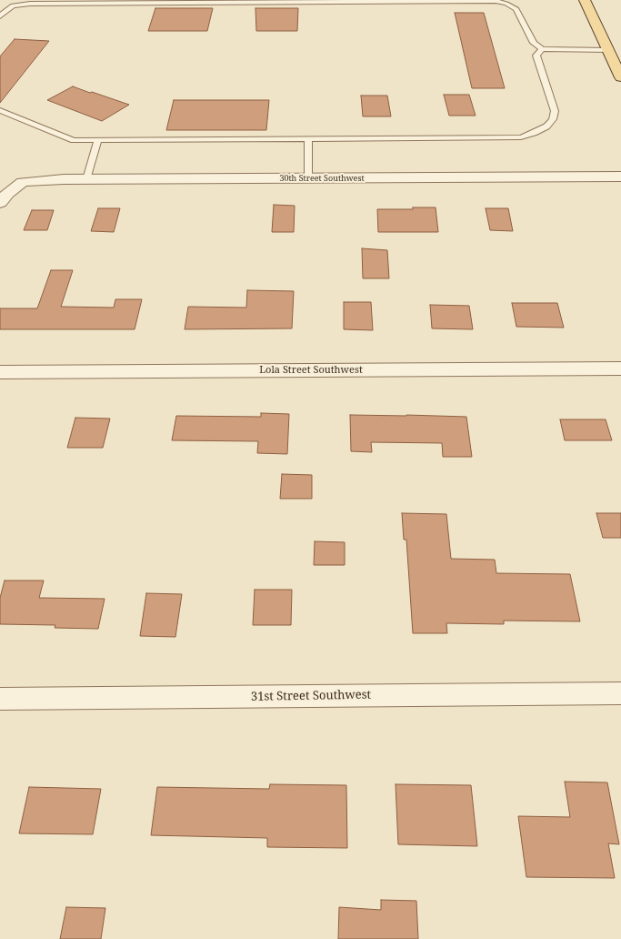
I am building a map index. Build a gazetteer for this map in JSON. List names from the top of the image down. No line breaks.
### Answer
{"streets":{"street":["30th Street Southwest","Lola Street Southwest","31st Street Southwest"]}}
